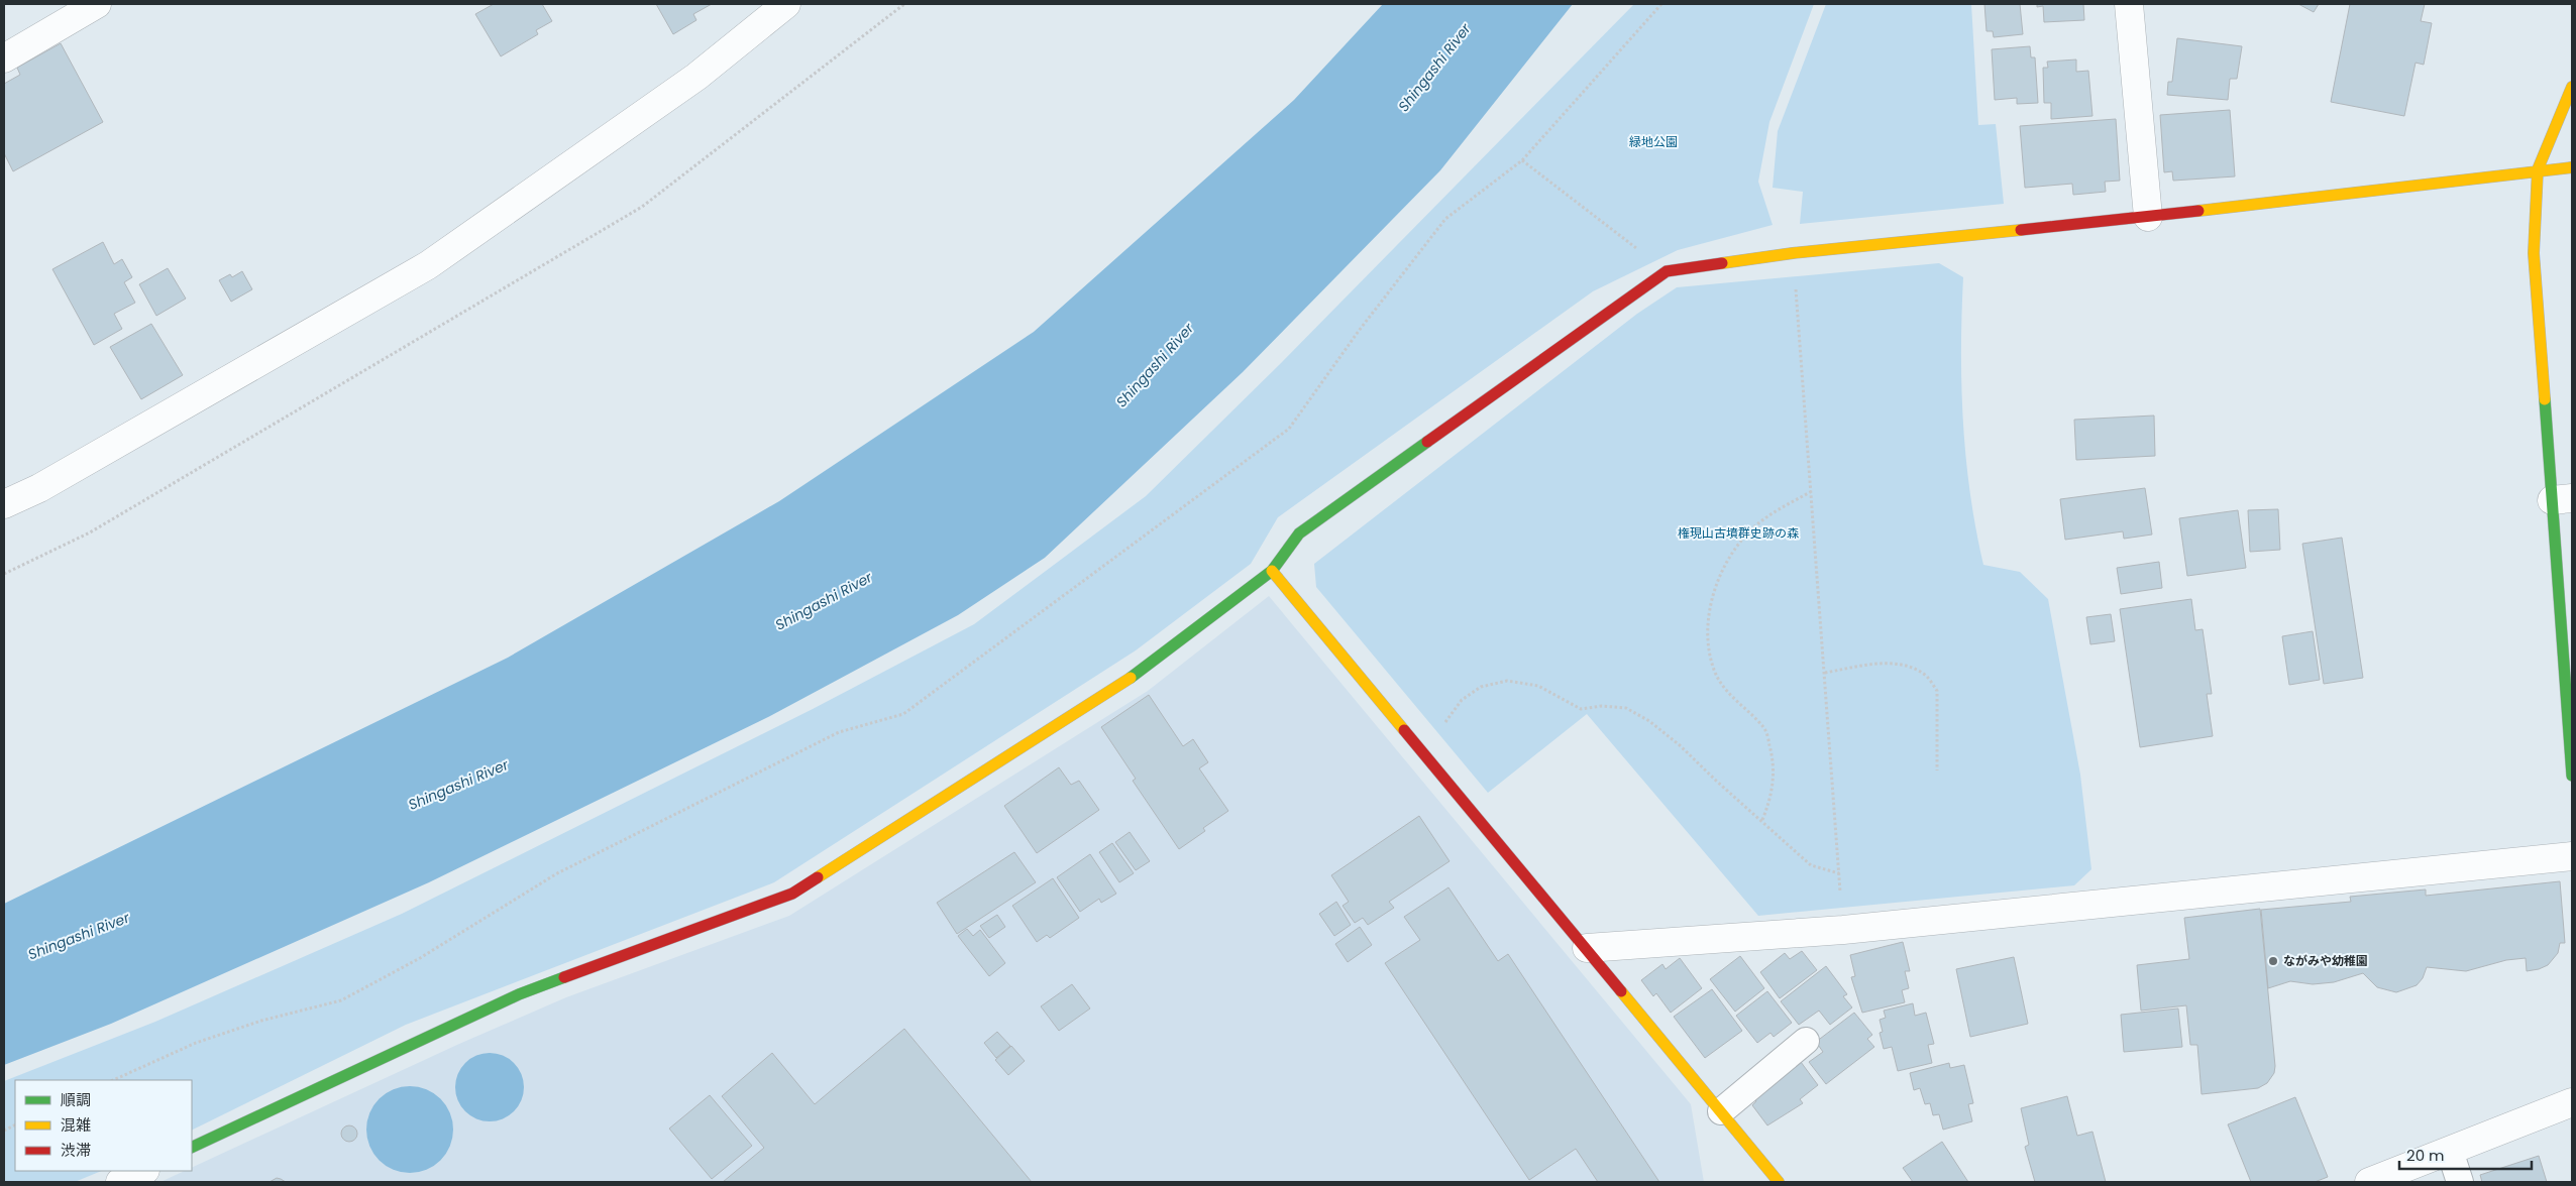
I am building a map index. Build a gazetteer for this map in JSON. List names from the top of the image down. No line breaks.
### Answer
{"water":["Shingashi River"],"parks":["緑地公園","権現山古墳群史跡の森"],"places":["ながみや幼稚園"],"legend":["順調","混雑","渋滞"],"scale_bar":"20 m"}
